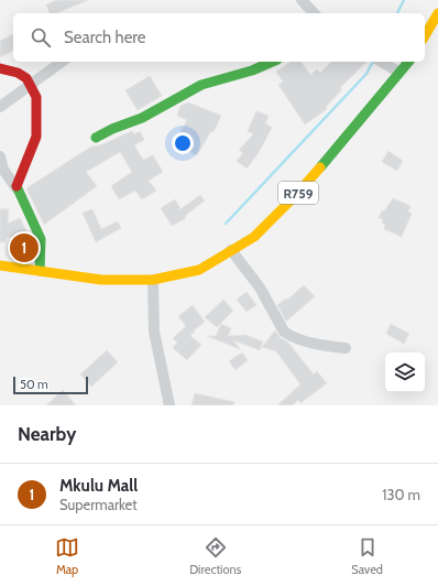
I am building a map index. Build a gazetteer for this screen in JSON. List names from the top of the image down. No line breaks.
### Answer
{"streets":{"main road":["R759"]},"scale_bar":"50 m","page":{"search":"Search here","pins":"1","scale":"50 m","heading":"Nearby","list":[{"mark":"1","name":"Mkulu Mall","note":"Supermarket","value":"130 m"}],"nav":["Map","Directions","Saved"]}}
